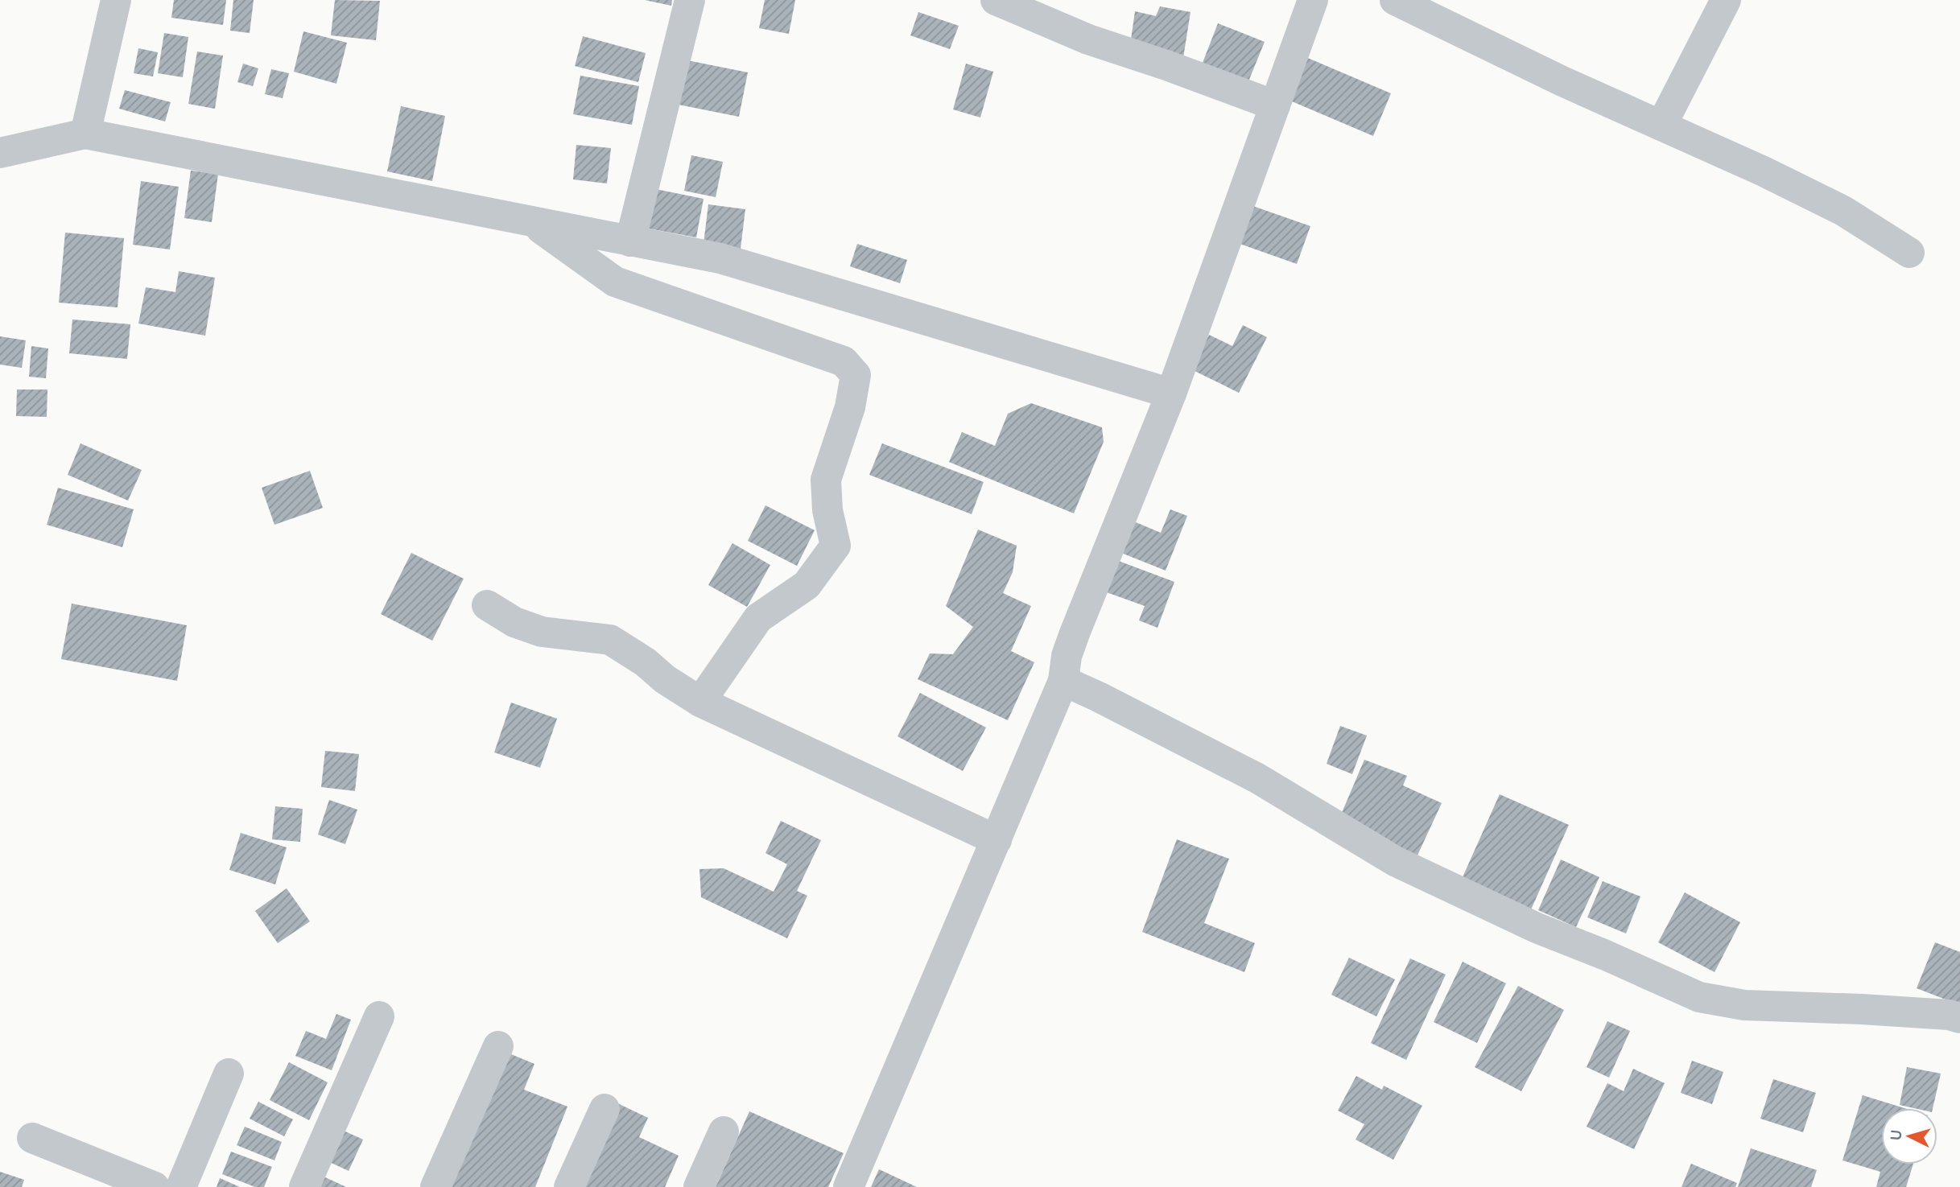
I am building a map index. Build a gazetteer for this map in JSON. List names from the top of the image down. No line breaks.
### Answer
{"north":"left"}
